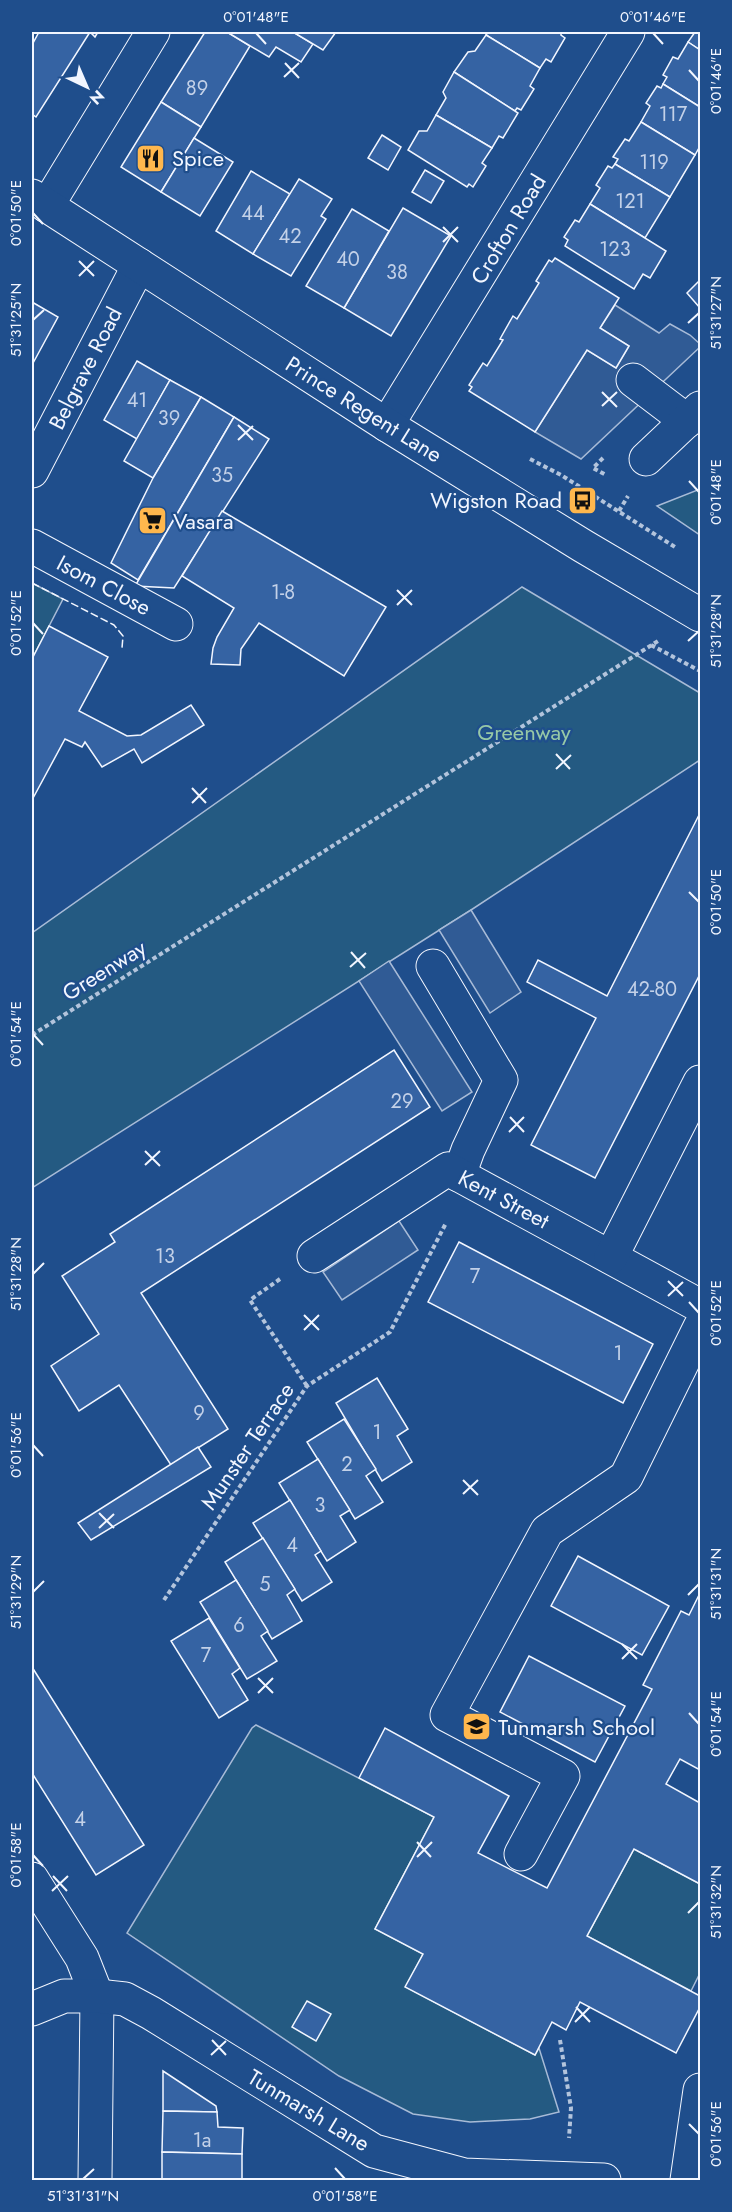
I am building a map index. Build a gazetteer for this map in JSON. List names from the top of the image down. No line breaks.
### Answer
{"streets":{"street":["Crofton Road","Belgrave Road","Prince Regent Lane","Isom Close","Kent Street","Tunmarsh Lane"],"path":["Greenway","Munster Terrace"]},"crossings":[["Crofton Road","Prince Regent Lane"],["Belgrave Road","Prince Regent Lane"],["Kent Street","Munster Terrace"]],"parks":["Greenway"],"places":{"restaurant":["Spice"],"bus stop":["Wigston Road"],"supermarket":["Vasara"],"school or university":["Tunmarsh School"]},"house_numbers":["89","117","119","121","44","42","123","40","38","41","39","35","1-8","42-80","29","13","7","1","9","1","2","3","4","5","6","7","4","1a"],"north":"bottom right","coordinates":["0°01'48\"E","0°01'46\"E","0°01'50\"E","51°31'27\"N","51°31'25\"N","0°01'52\"E","51°31'28\"N","0°01'54\"E","0°01'56\"E","51°31'31\"N","51°31'29\"N","0°01'58\"E","51°31'32\"N"]}
